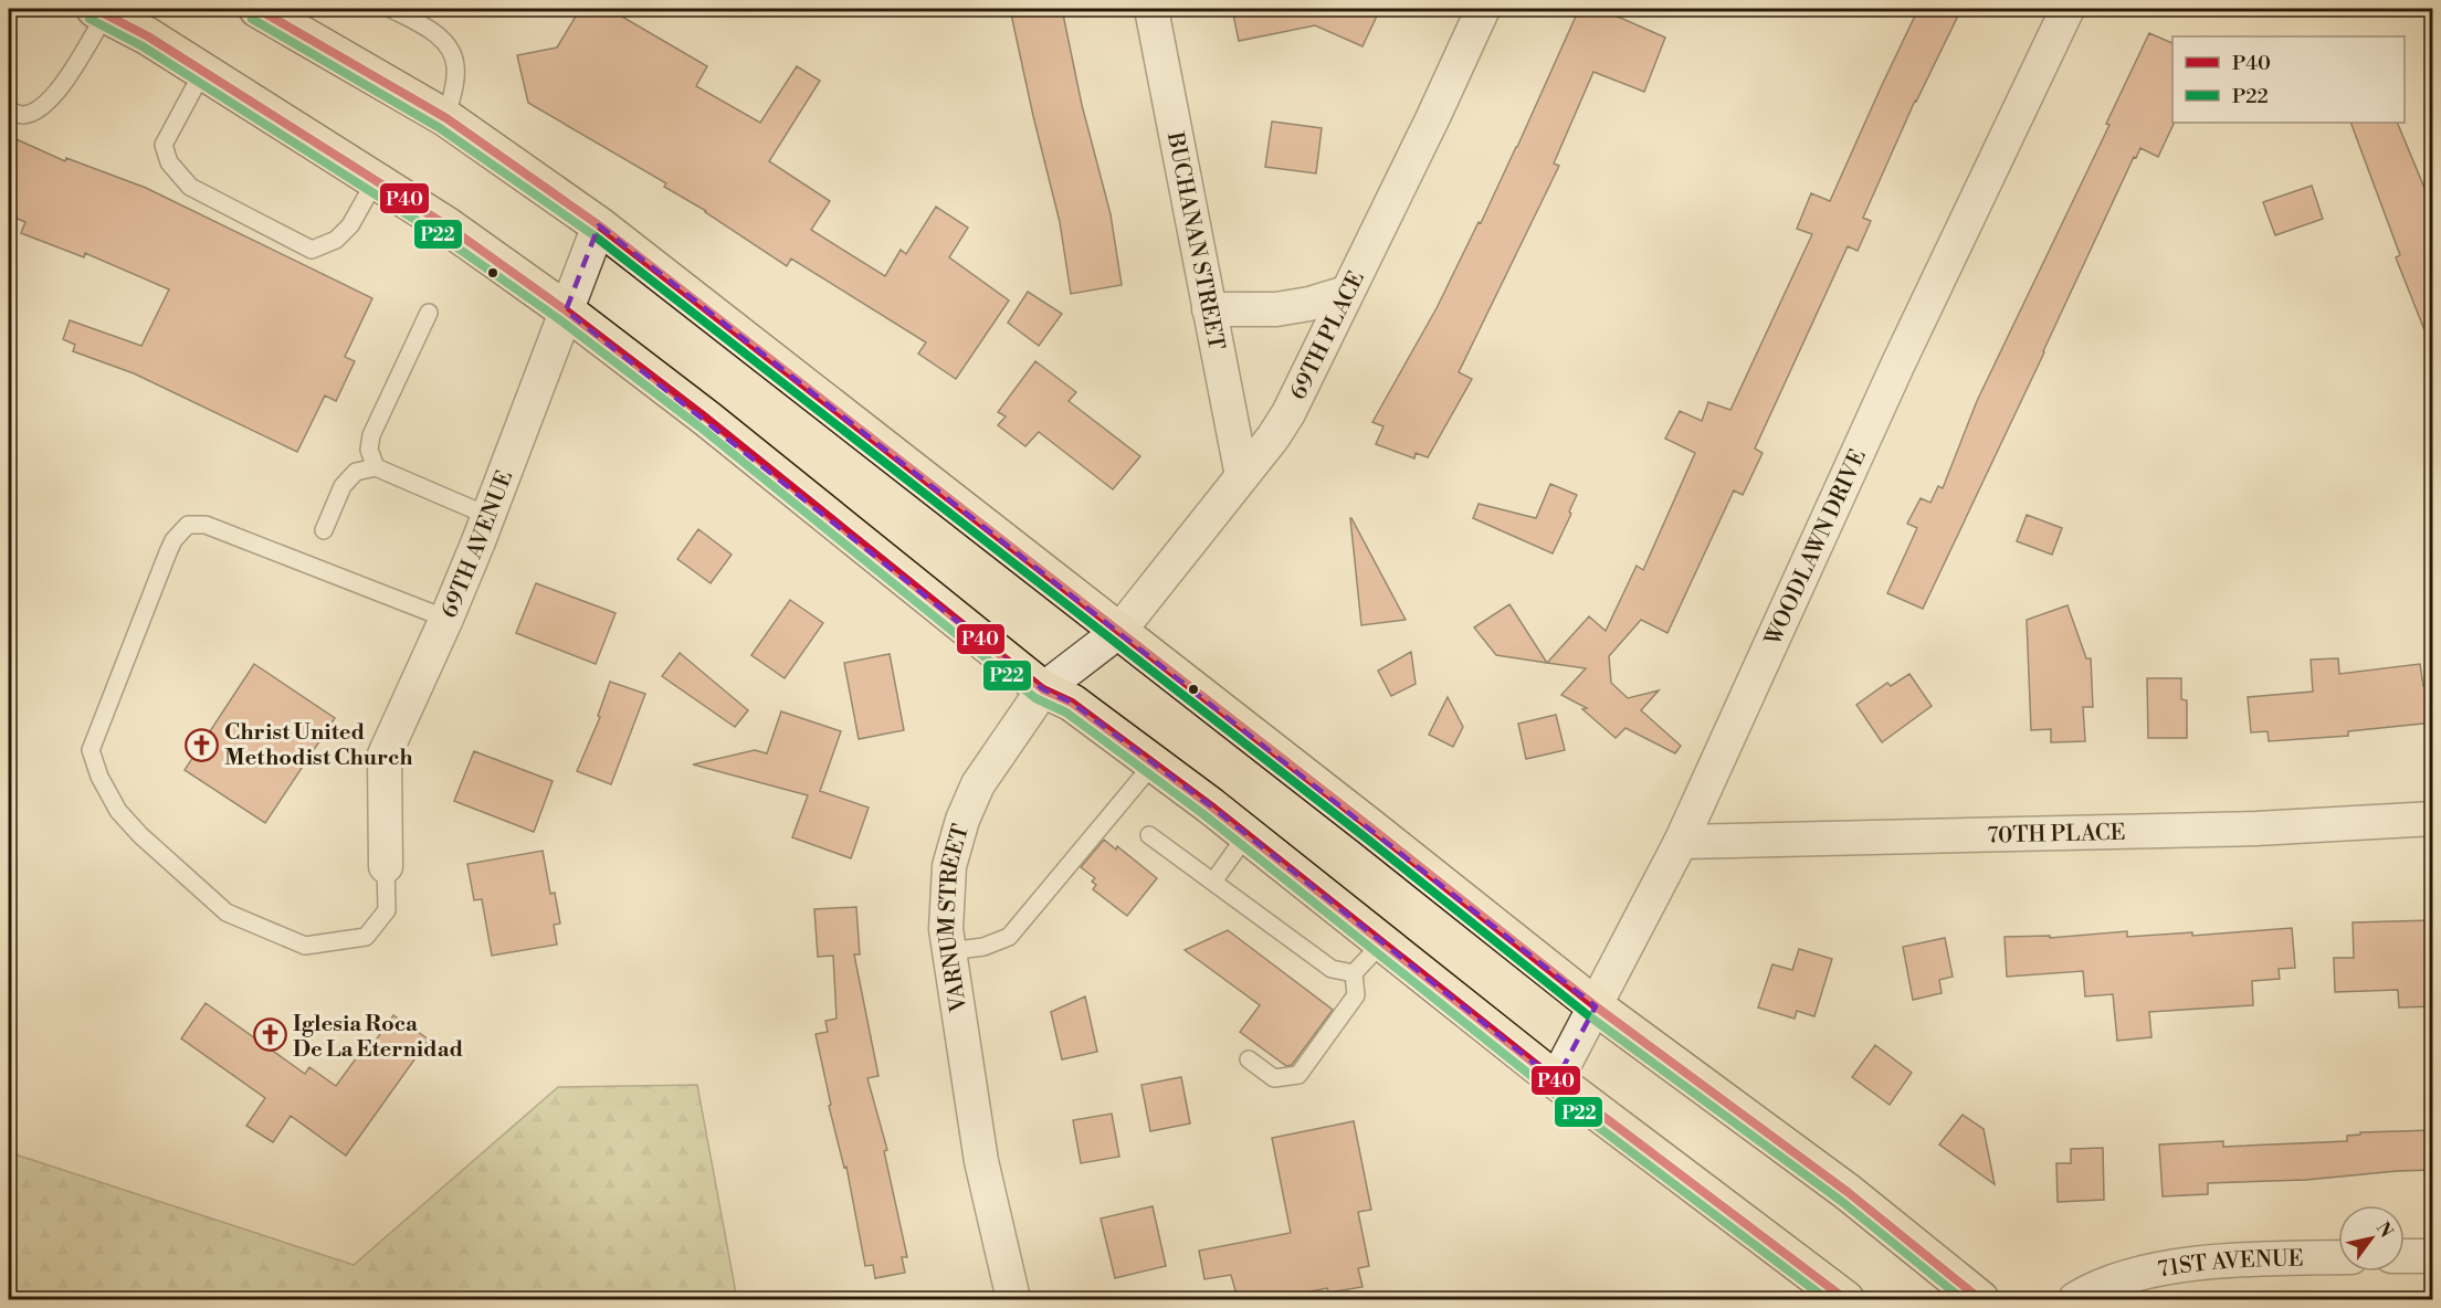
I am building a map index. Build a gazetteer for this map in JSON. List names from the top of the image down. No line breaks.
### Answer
{"streets":{"street":["BUCHANAN STREET","69TH PLACE","69TH AVENUE","WOODLAWN DRIVE","70TH PLACE","VARNUM STREET","71ST AVENUE"]},"crossings":[["BUCHANAN STREET","69TH PLACE"],["69TH PLACE","VARNUM STREET"],["WOODLAWN DRIVE","70TH PLACE"]],"places":{"church":["Christ United Methodist Church","Iglesia Roca De La Eternidad"]},"lines":["transit line P40","transit line P22"],"legend":["P40","P22"],"north":"top right"}
